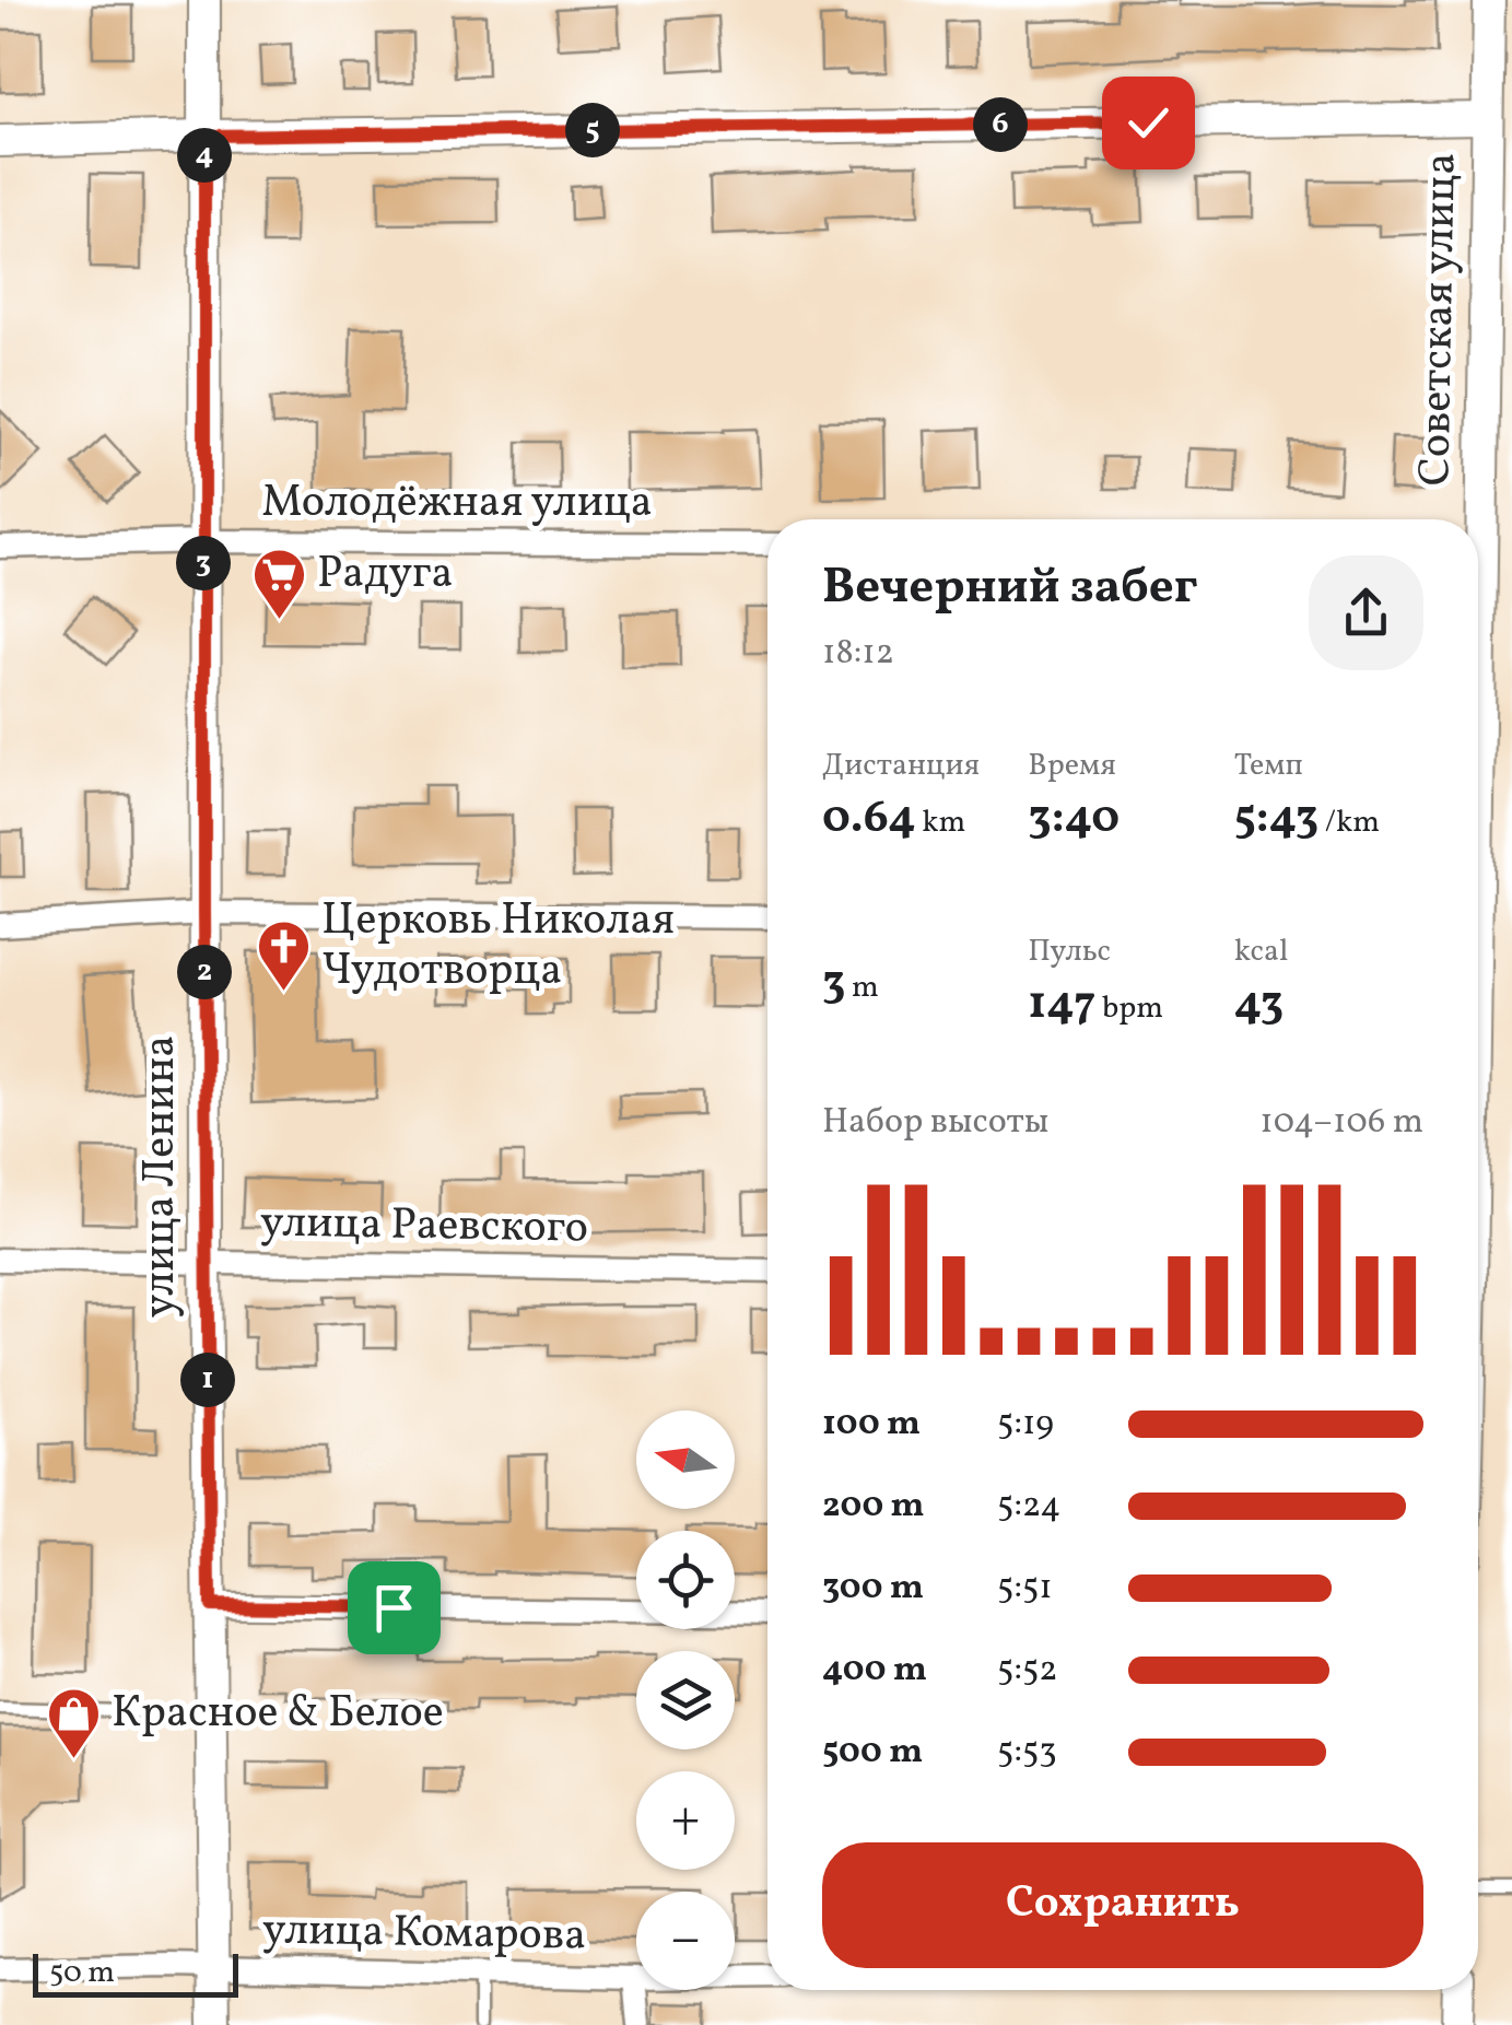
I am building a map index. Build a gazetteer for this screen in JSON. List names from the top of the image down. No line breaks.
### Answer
{"streets":{"street":["Советская улица","Молодёжная улица","улица Ленина","улица Раевского","улица Комарова"]},"crossings":[["Молодёжная улица","улица Ленина"],["улица Ленина","улица Раевского"],["улица Ленина","улица Комарова"]],"places":{"supermarket":["Радуга"],"church":["Церковь Николая Чудотворца"],"shop":["Красное & Белое"]},"scale_bar":"50 m","north":"left","page":{"pins":["6","5","4","3","2","1"],"heading":["Вечерний забег","18:12"],"stats":[["Дистанция","0.64 km"],["Время","3:40"],["Темп","5:43 /km"],["3 m"],["Пульс","147 bpm"],["kcal","43"]],"chart":["Набор высоты","104–106 m"],"list":[{"name":"100 m","note":"5:19"},{"name":"200 m","note":"5:24"},{"name":"300 m","note":"5:51"},{"name":"400 m","note":"5:52"},{"name":"500 m","note":"5:53"}],"map_buttons":["+","−"],"buttons":"Сохранить","scale":"50 m"}}
